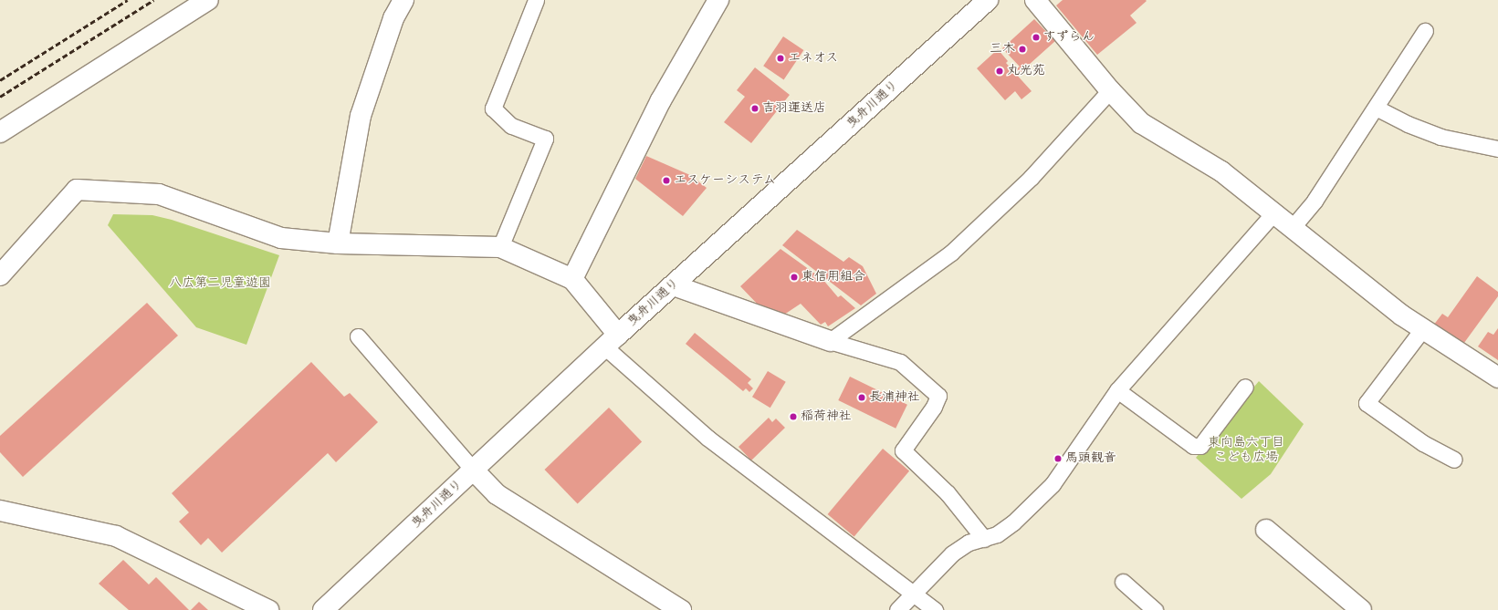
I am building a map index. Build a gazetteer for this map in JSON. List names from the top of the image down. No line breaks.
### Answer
{"streets":{"street":["曳舟川通り"]},"parks":["八広第二児童遊園","東向島六丁目 こども広場"],"places":["すずらん","三木","エネオス","丸光苑","吉羽運送店","エスケーシステム","東信用組合","長浦神社","稲荷神社","馬頭観音"]}
